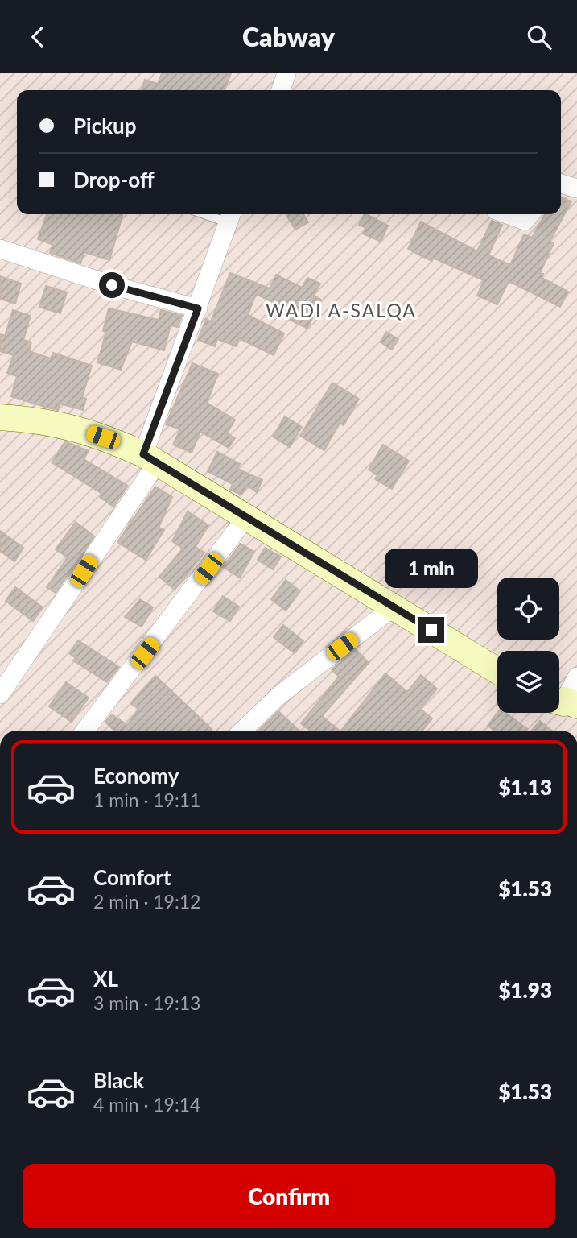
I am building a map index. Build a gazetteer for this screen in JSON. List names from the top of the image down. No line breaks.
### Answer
{"districts":["WADI A-SALQA"],"page":{"header":"Cabway","banner":["Pickup","Drop-off"],"bubble":"1 min","list":[{"name":"Economy","note":"1 min · 19:11","value":"$1.13"},{"name":"Comfort","note":"2 min · 19:12","value":"$1.53"},{"name":"XL","note":"3 min · 19:13","value":"$1.93"},{"name":"Black","note":"4 min · 19:14","value":"$1.53"}],"buttons":"Confirm"}}
